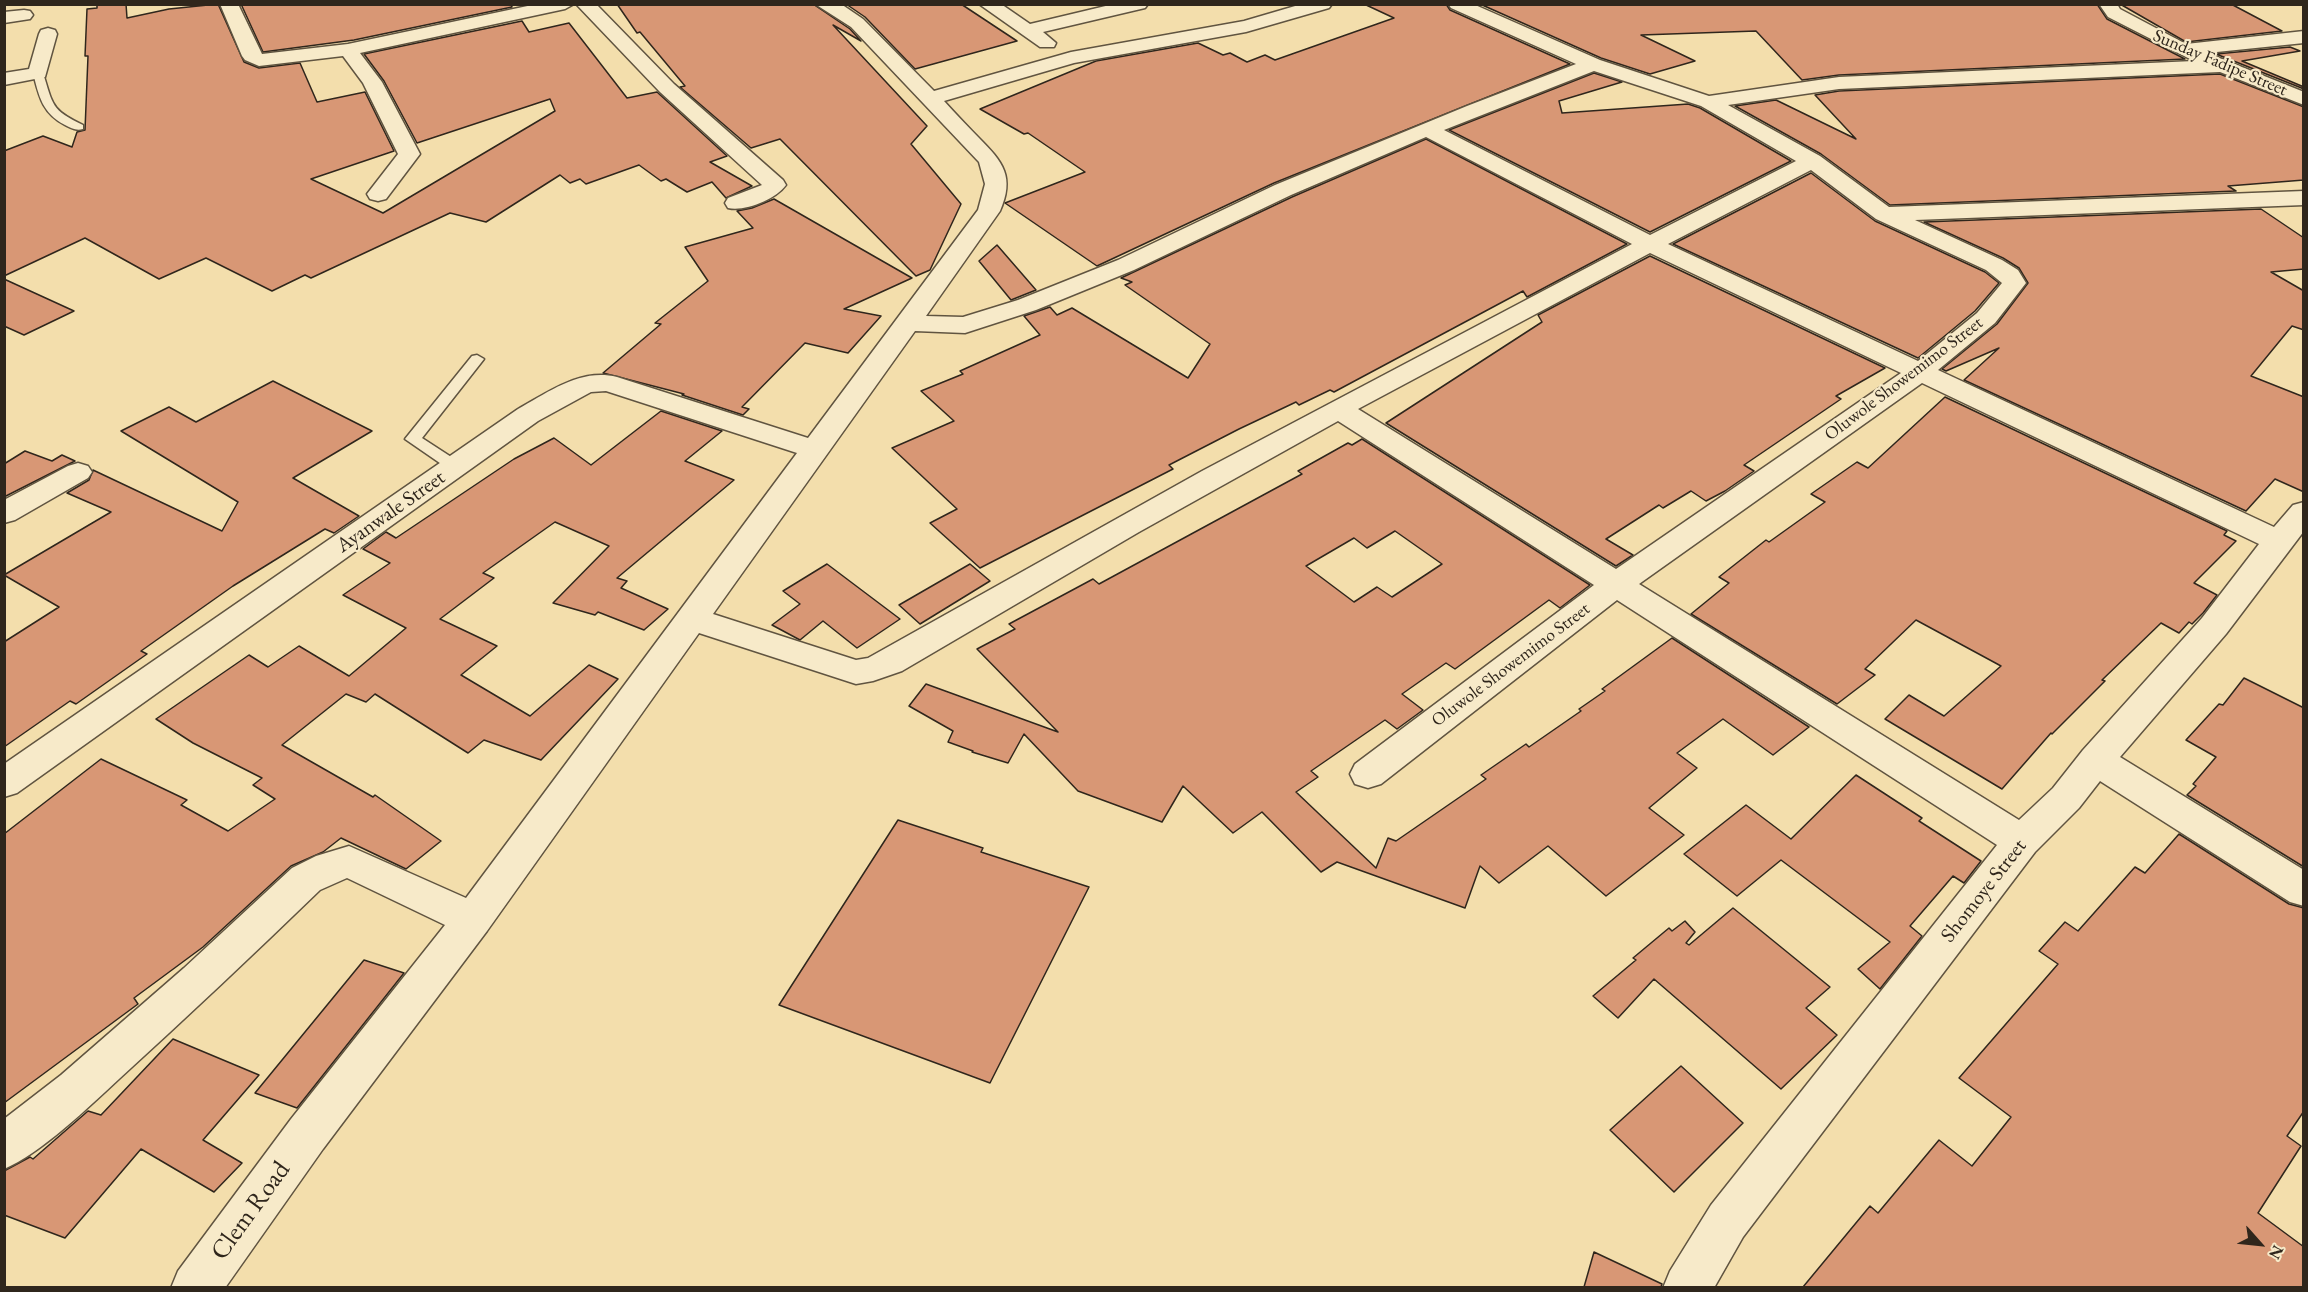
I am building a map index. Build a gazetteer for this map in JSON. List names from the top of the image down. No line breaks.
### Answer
{"streets":{"street":["Sunday Fadipe Street","Oluwole Showemimo Street","Ayanwale Street","Shomoye Street","Clem Road"]},"crossings":[["Ayanwale Street","Clem Road"]],"north":"bottom right"}
